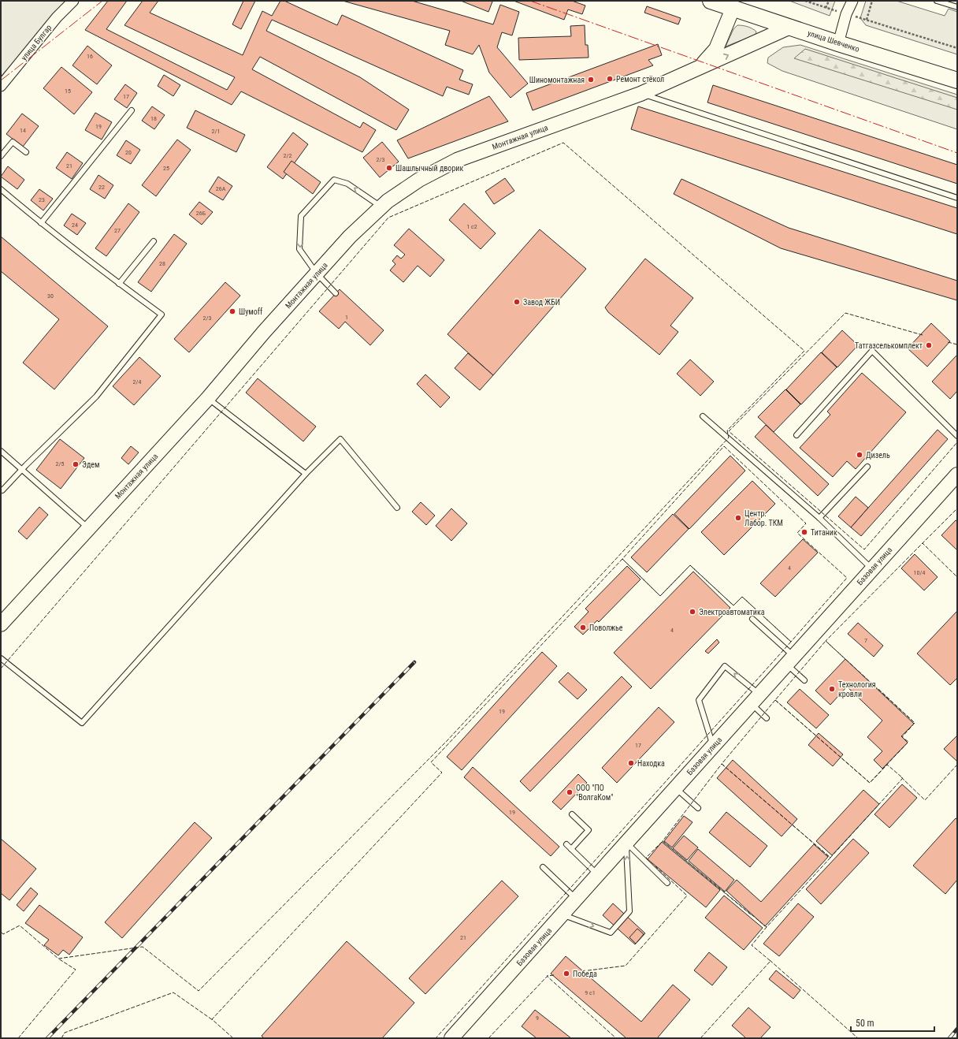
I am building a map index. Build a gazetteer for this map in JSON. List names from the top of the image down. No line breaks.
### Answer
{"streets":{"main road":["улица Шевченко"],"street":["улица Булгар","Монтажная улица","Базовая улица"]},"crossings":[["улица Шевченко","Монтажная улица"]],"places":["Ремонт стёкол","Шиномонтажная","Шашлычный дворик","Завод ЖБИ","Шумоff","Татгазселькомплект","Дизель","Эдем","Центр. Лабор. ТКМ","Титаник","Электроавтоматика","Поволжье","Технология кровли","Находка","ООО \"ПО \"ВолгаКом\"","Победа"],"house_numbers":["16","15","17","18","19","14","2/1","20","2/2","2/3","21","25","22","26А","23","26Б","24","1 с2","27","28","30","1","2/3","2/4","2/5","4","10/4","4","7","19","17","19","21","9 с1","9"],"scale_bar":"50 m"}
